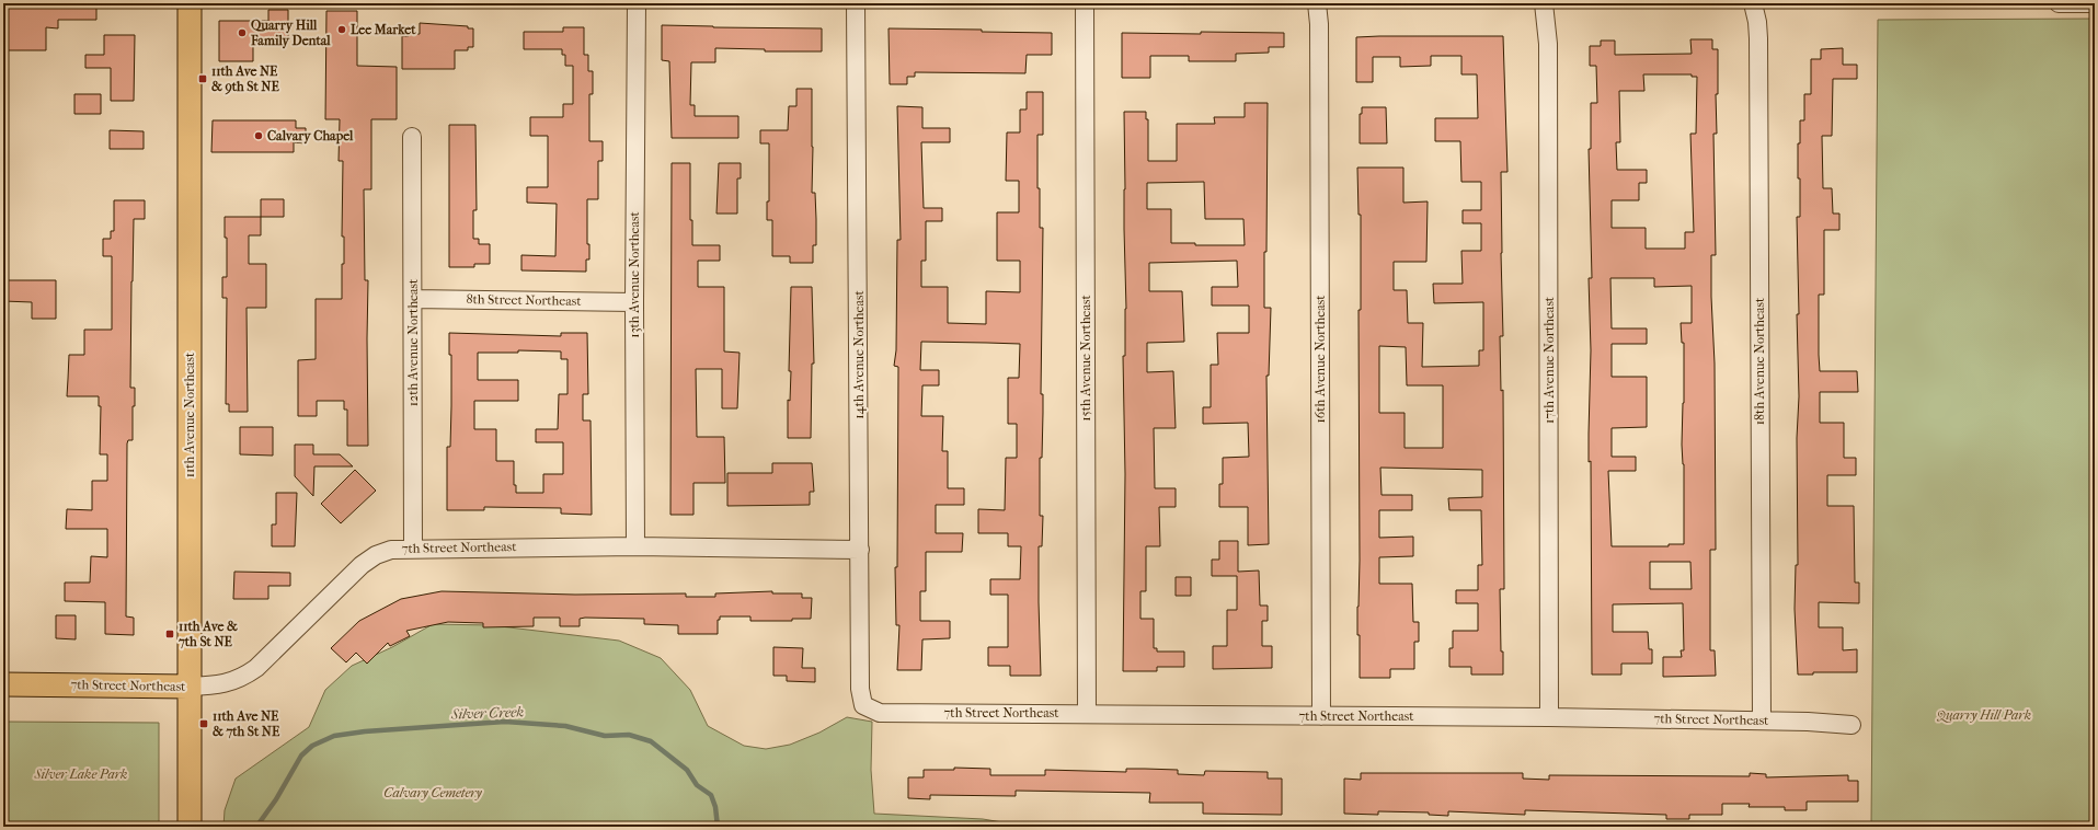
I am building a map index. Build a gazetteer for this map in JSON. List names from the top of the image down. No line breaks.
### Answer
{"streets":{"main road":["11th Avenue Northeast","7th Street Northeast"],"street":["13th Avenue Northeast","8th Street Northeast","12th Avenue Northeast","14th Avenue Northeast","15th Avenue Northeast","16th Avenue Northeast","17th Avenue Northeast","18th Avenue Northeast"]},"crossings":[["13th Avenue Northeast","8th Street Northeast"],["13th Avenue Northeast","7th Street Northeast"],["8th Street Northeast","12th Avenue Northeast"],["12th Avenue Northeast","7th Street Northeast"],["14th Avenue Northeast","7th Street Northeast"],["15th Avenue Northeast","7th Street Northeast"],["16th Avenue Northeast","7th Street Northeast"],["17th Avenue Northeast","7th Street Northeast"],["18th Avenue Northeast","7th Street Northeast"],["11th Avenue Northeast","7th Street Northeast"]],"water":["Silver Creek"],"parks":["Quarry Hill Park","Silver Lake Park","Calvary Cemetery"],"places":{"other":["Lee Market","Quarry Hill Family Dental","Calvary Chapel"],"transit":["11th Ave NE & 9th St NE","11th Ave & 7th St NE","11th Ave NE & 7th St NE"]}}
